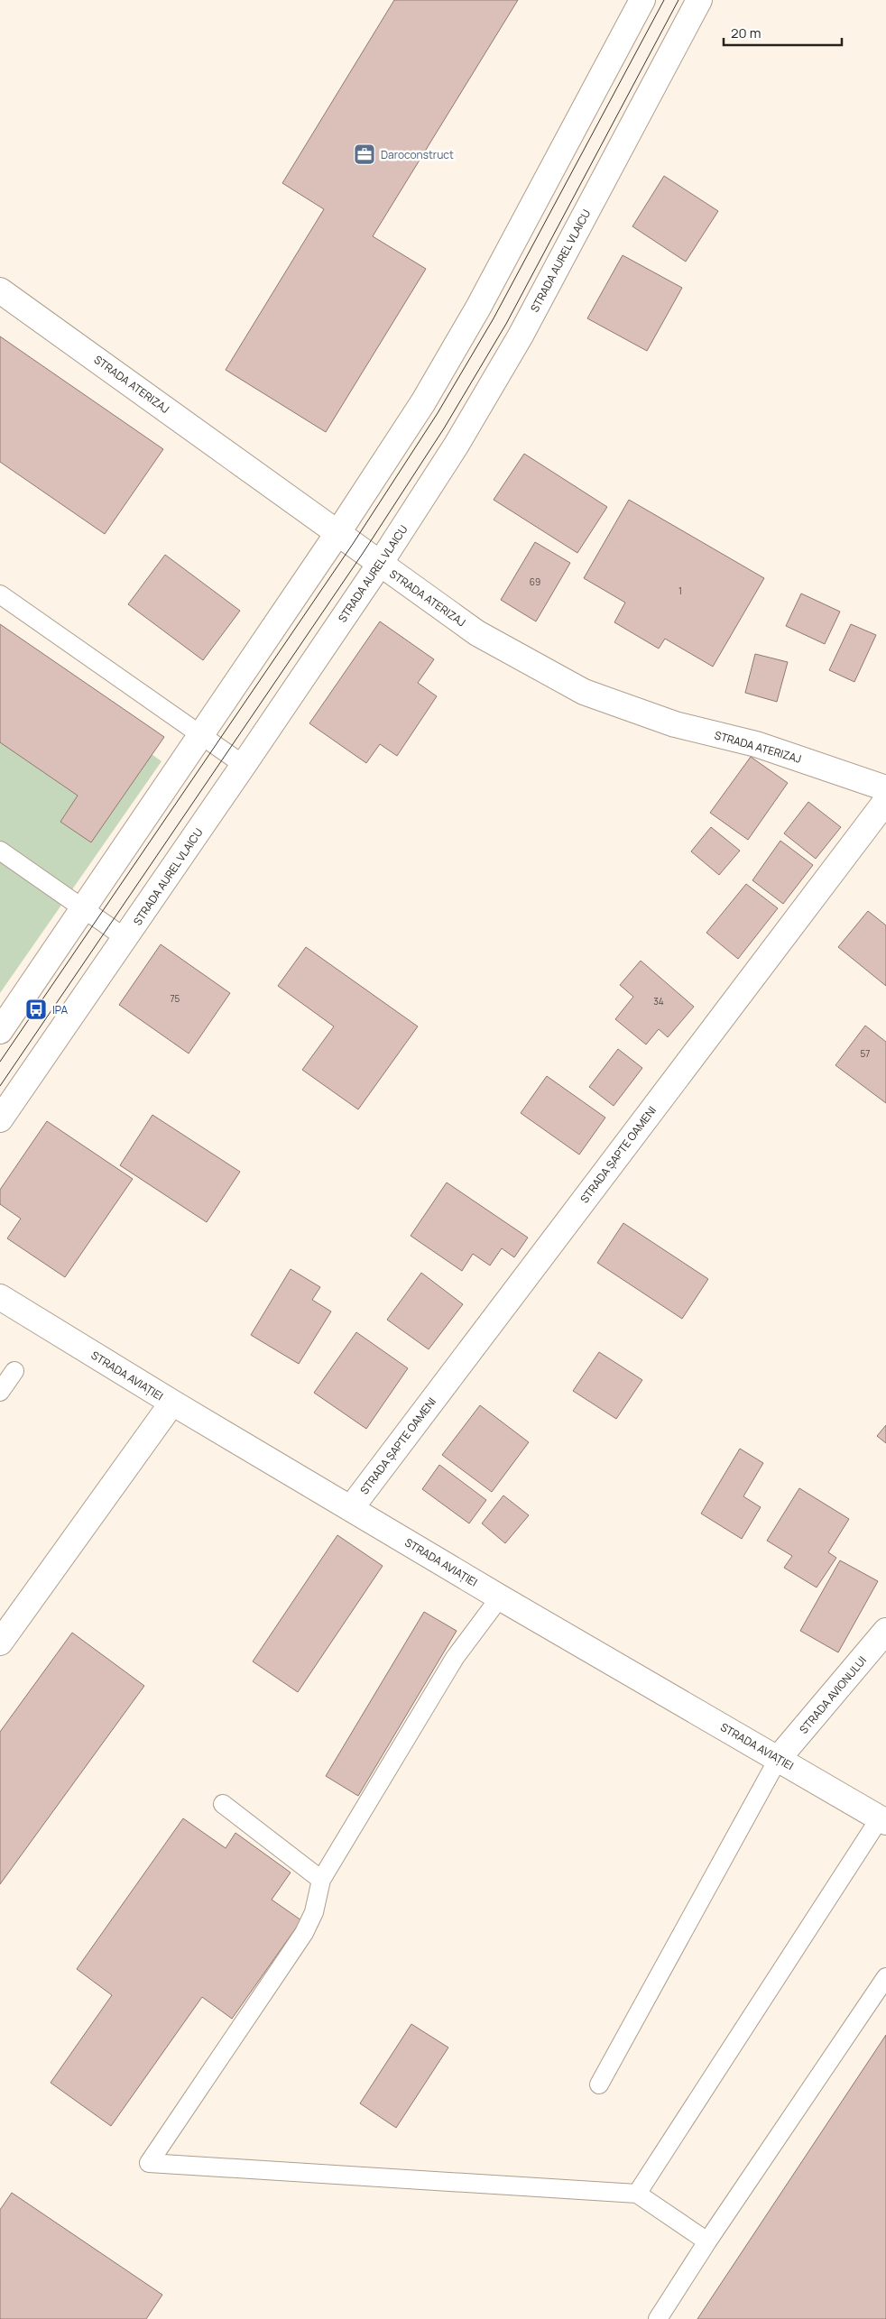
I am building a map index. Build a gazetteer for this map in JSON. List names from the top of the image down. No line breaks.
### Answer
{"streets":{"street":["STRADA AUREL VLAICU","STRADA ATERIZAJ","STRADA ȘAPTE OAMENI","STRADA AVIAȚIEI","STRADA AVIONULUI"]},"crossings":[["STRADA AUREL VLAICU","STRADA ATERIZAJ"],["STRADA ȘAPTE OAMENI","STRADA AVIAȚIEI"],["STRADA AVIAȚIEI","STRADA AVIONULUI"]],"places":{"office":["Daroconstruct"],"bus stop":["IPA"]},"house_numbers":["69","1","75","34","57"],"scale_bar":"20 m"}
